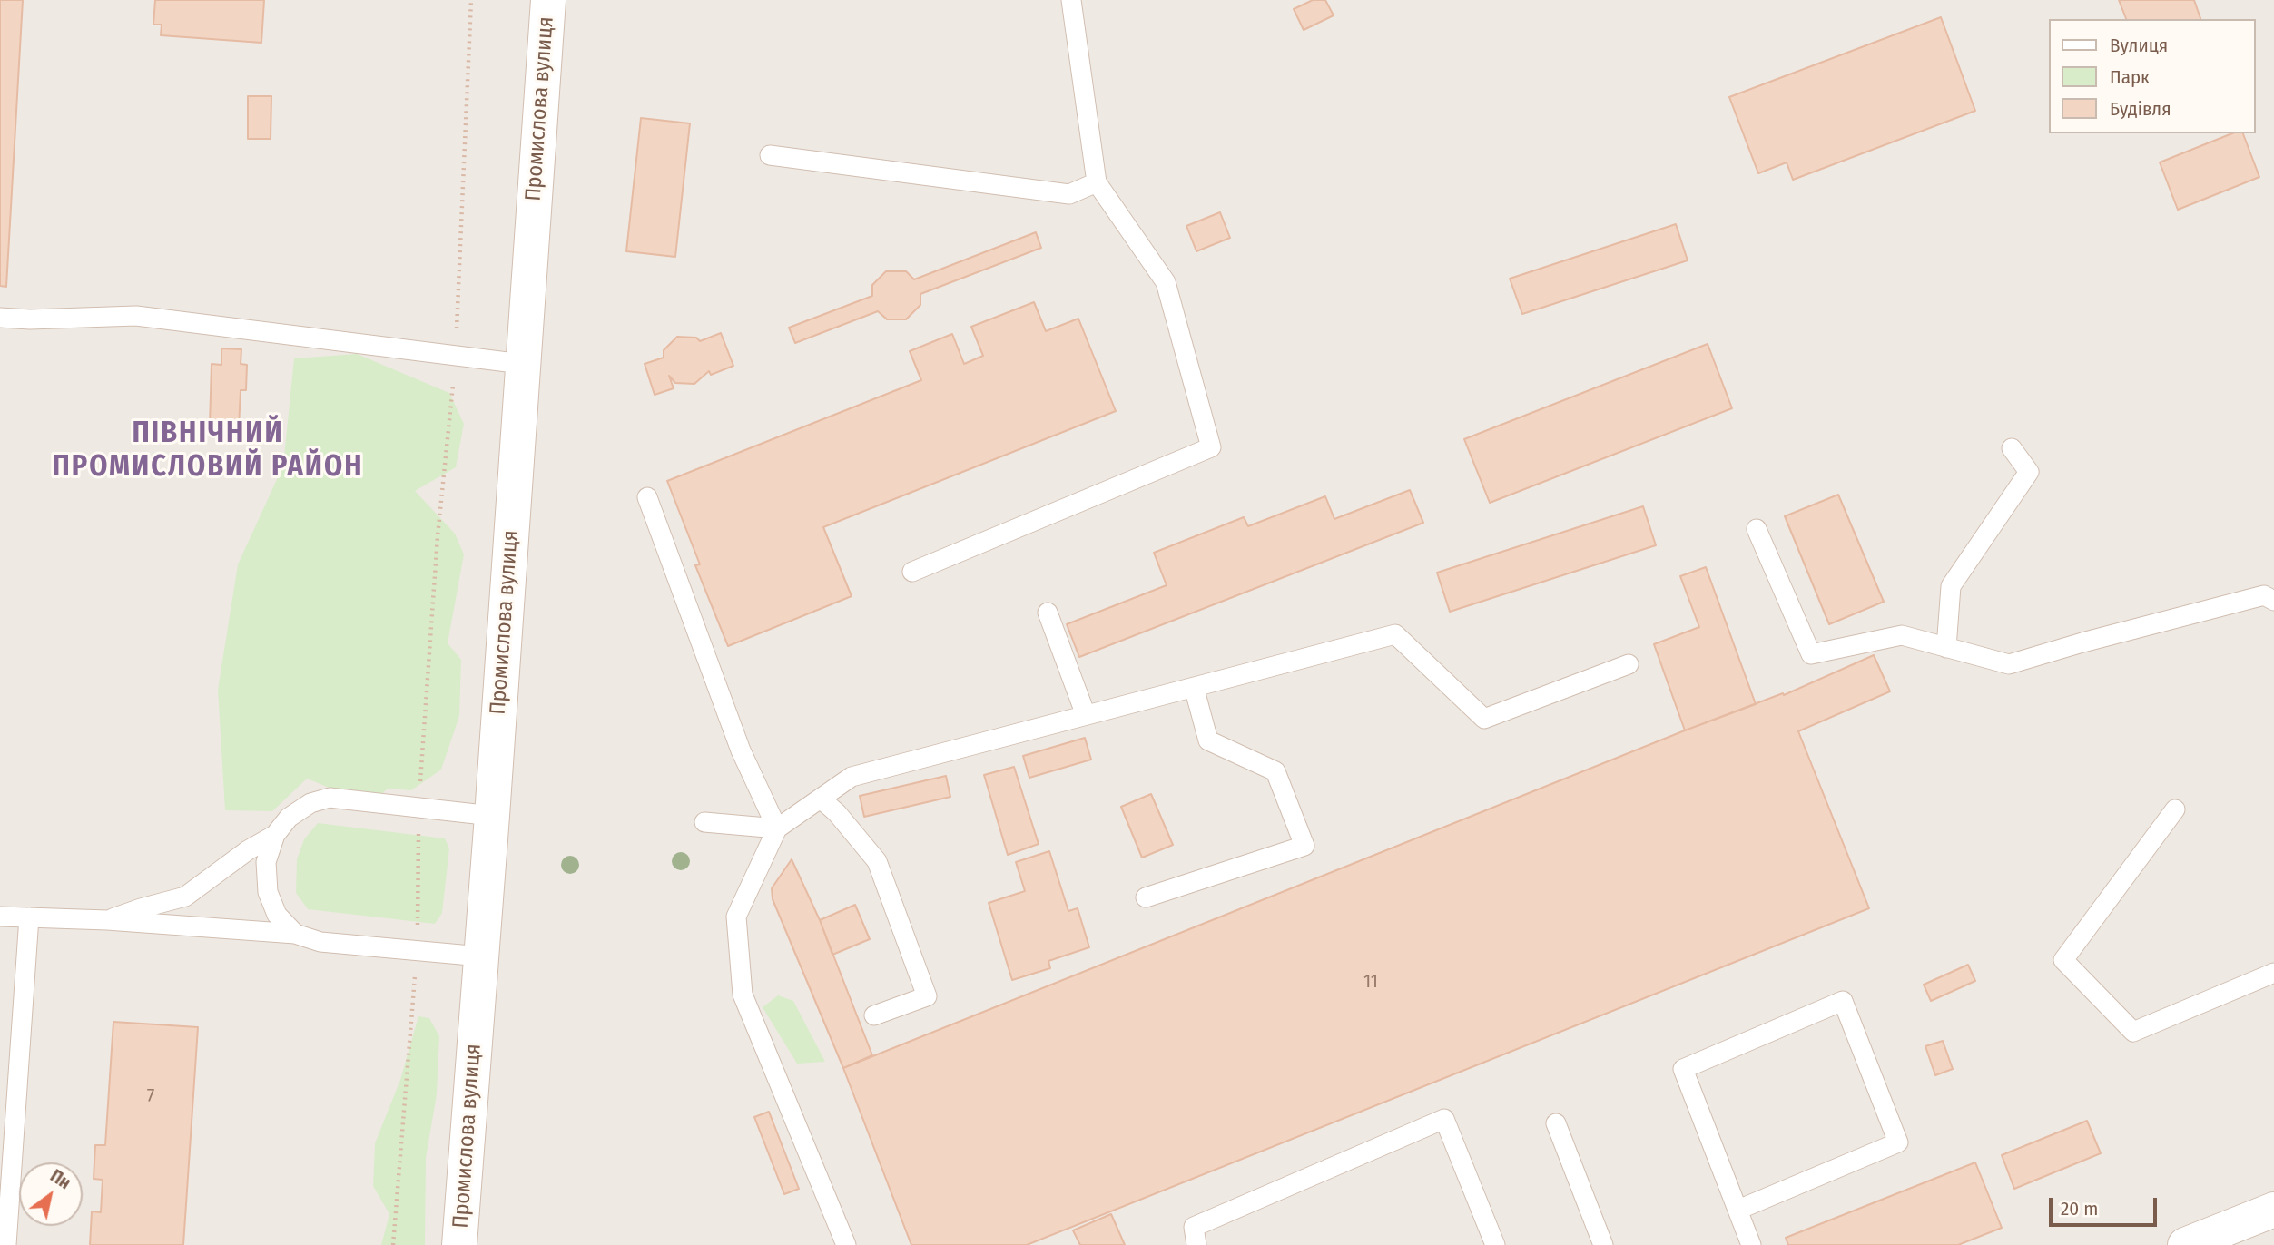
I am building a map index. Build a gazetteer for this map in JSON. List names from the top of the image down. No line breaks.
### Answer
{"streets":{"street":["Промислова вулиця"]},"districts":["ПІВНІЧНИЙ ПРОМИСЛОВИЙ РАЙОН"],"house_numbers":["11","7"],"legend":["Вулиця","Парк","Будівля"],"scale_bar":"20 m","north":"top right"}
